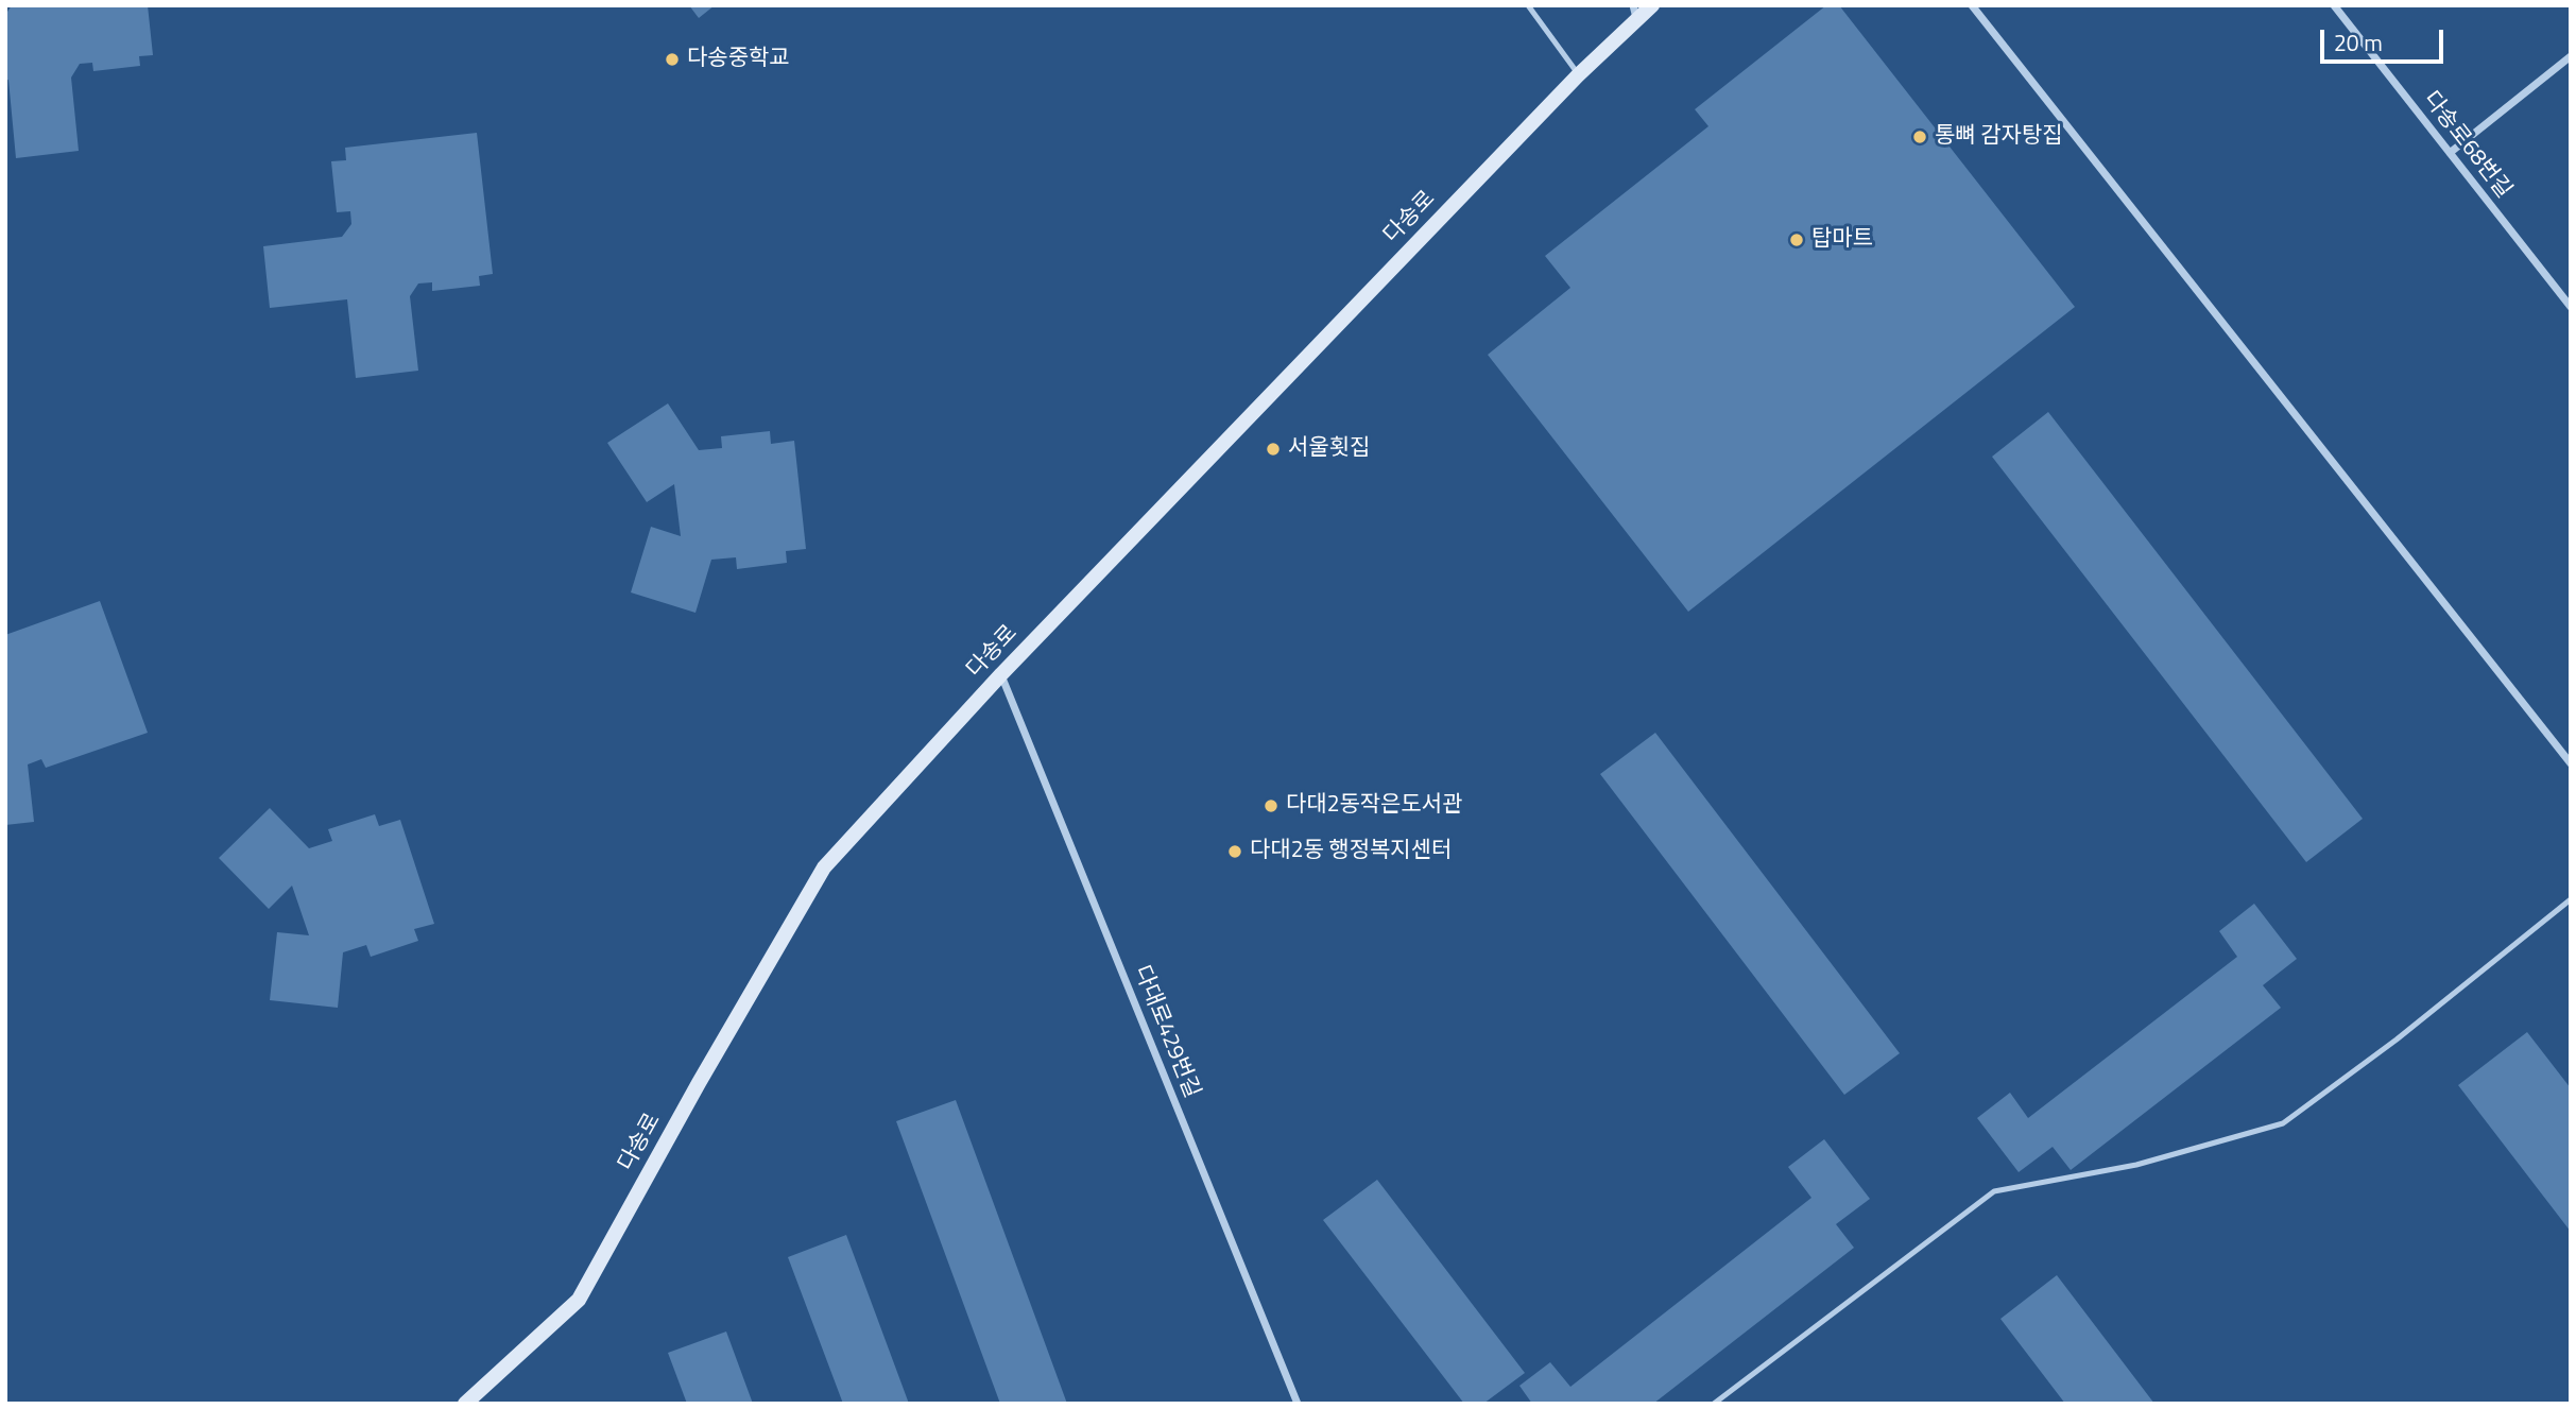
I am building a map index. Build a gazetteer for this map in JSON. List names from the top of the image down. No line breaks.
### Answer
{"streets":{"main road":["다송로"],"street":["다송로68번길","다대로429번길"]},"crossings":[["다송로","다대로429번길"]],"places":["다송중학교","통뼈 감자탕집","탑마트","서울횟집","다대2동작은도서관","다대2동 행정복지센터"],"scale_bar":"20 m"}
